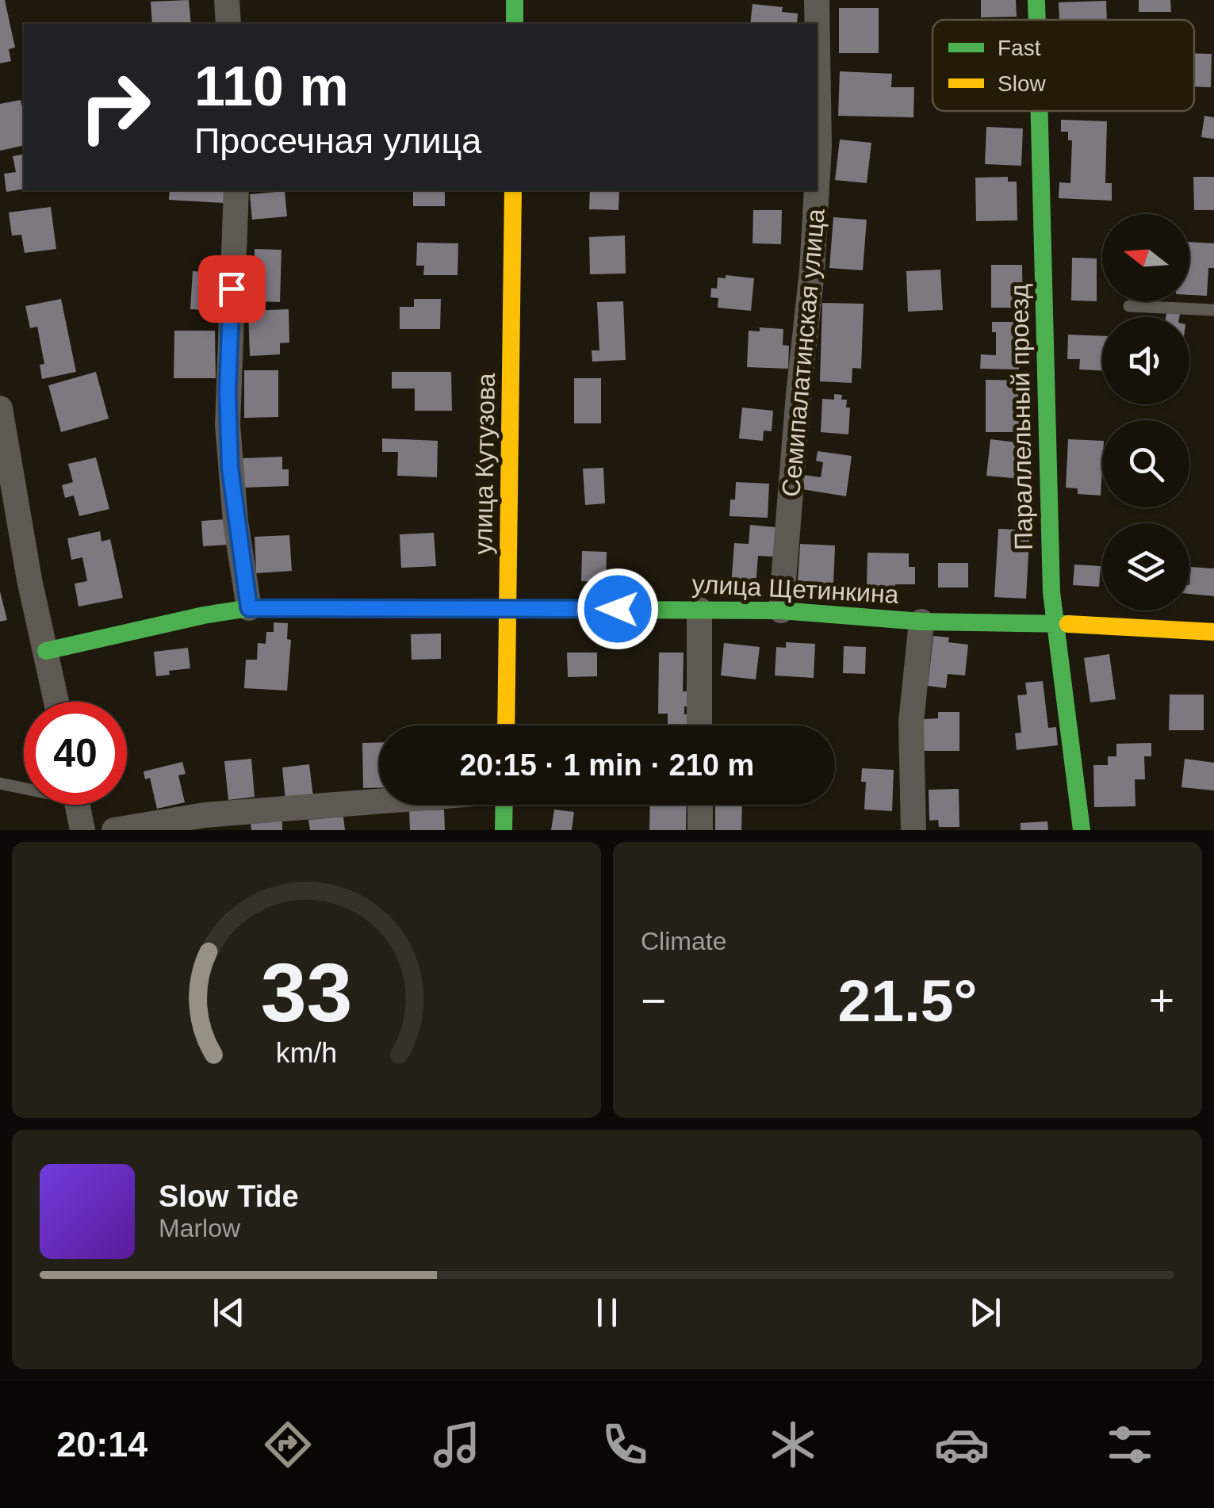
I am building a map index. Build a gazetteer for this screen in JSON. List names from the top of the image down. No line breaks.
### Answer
{"streets":{"street":["Семипалатинская улица","Параллельный проезд","улица Кутузова","улица Щетинкина"]},"crossings":[["Семипалатинская улица","улица Щетинкина"],["Параллельный проезд","улица Щетинкина"],["улица Кутузова","улица Щетинкина"]],"legend":["Fast","Slow"],"north":"left","page":{"turn":["110 m","Просечная улица"],"limit":"40","trip":"20:15 · 1 min · 210 m","tile":"Climate","heat":["−","21.5°","+"],"song":["Slow Tide","Marlow"],"tabs":"20:14","gauge":["33","km/h"]}}
